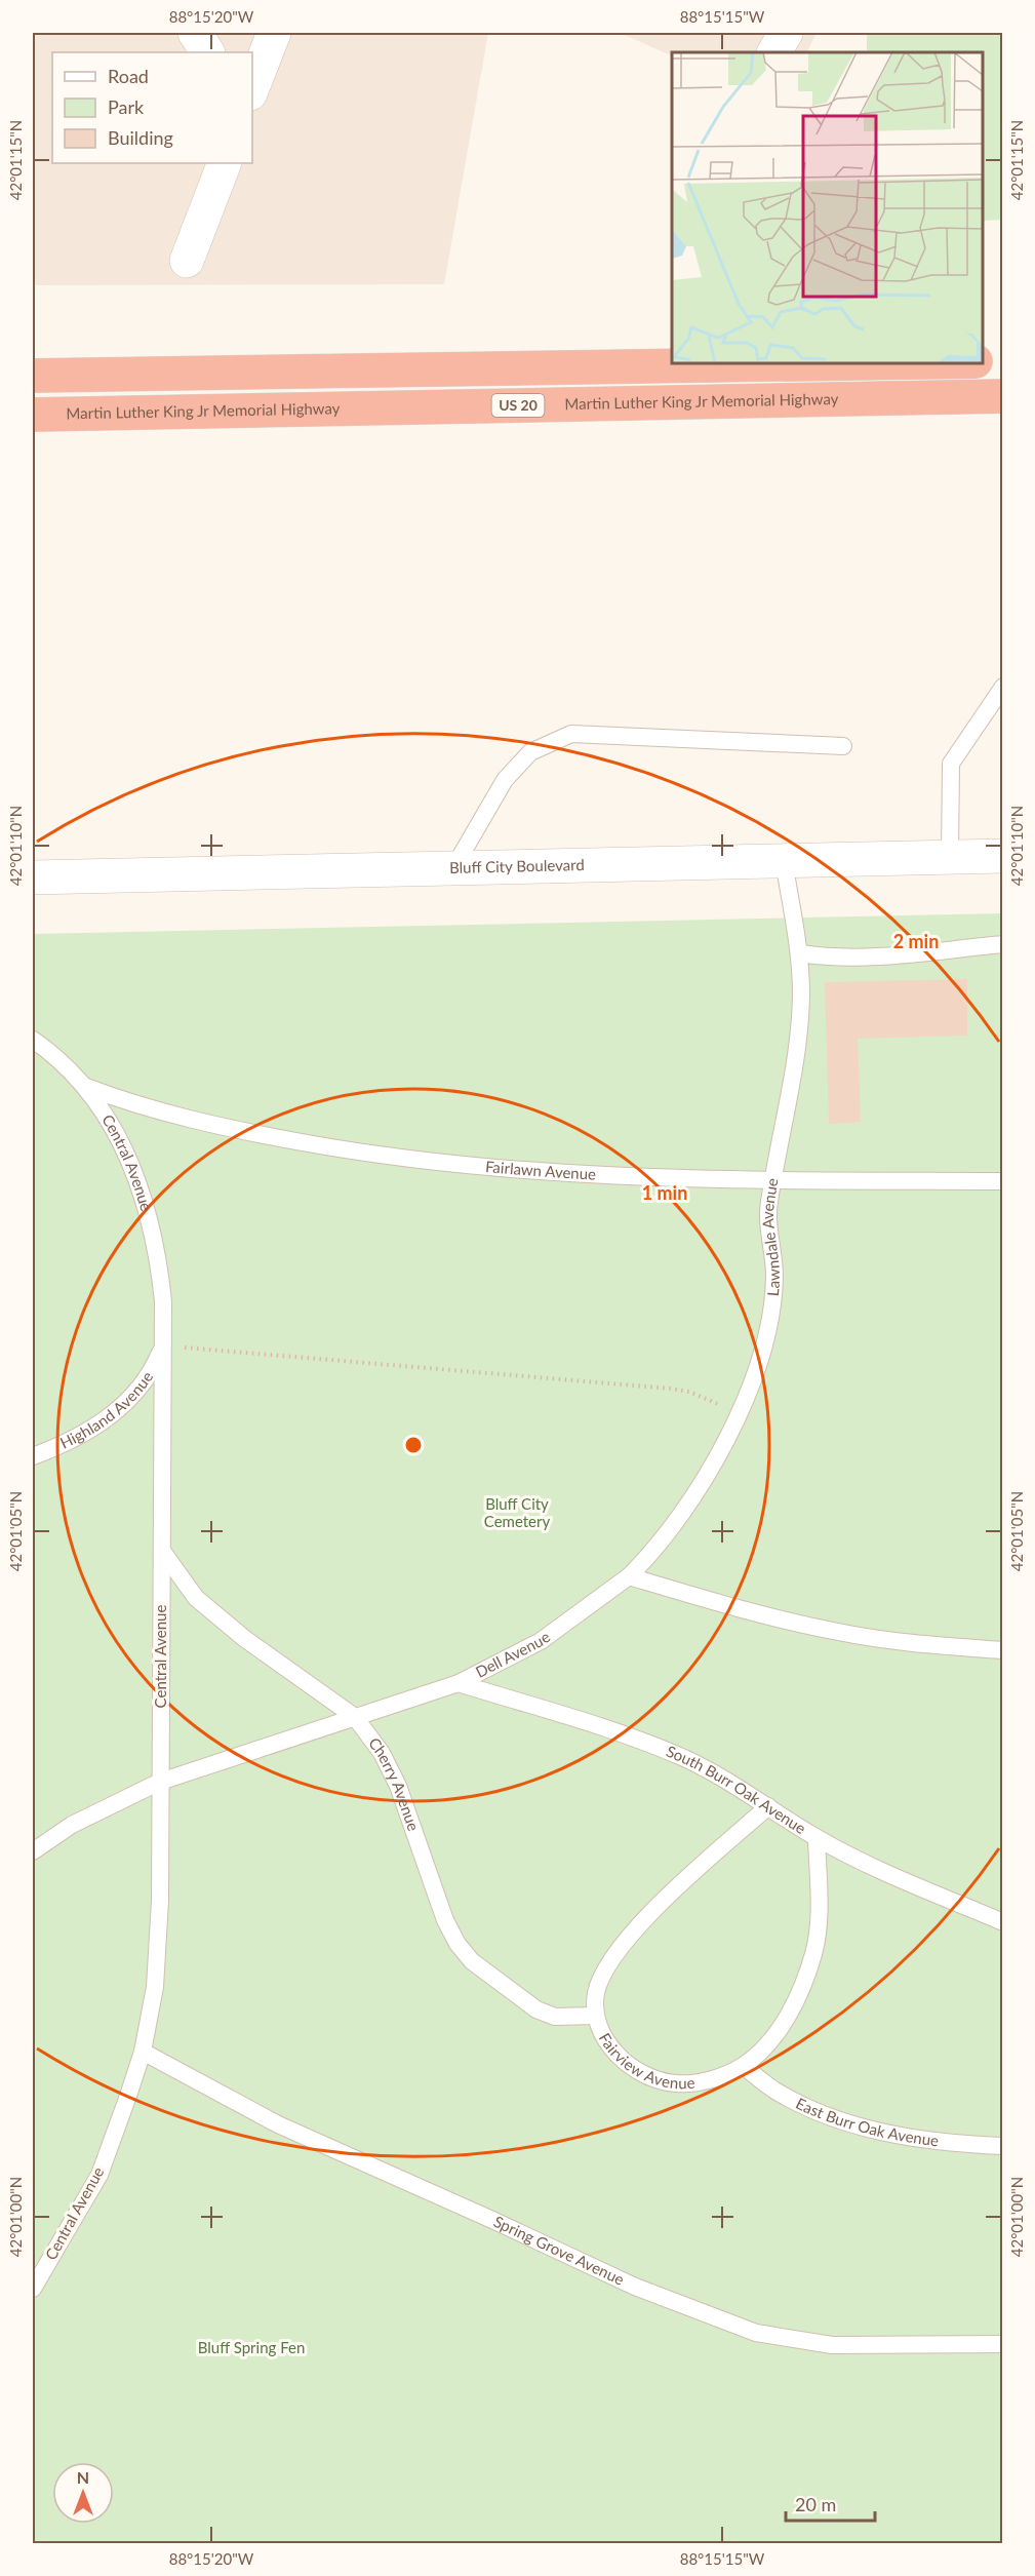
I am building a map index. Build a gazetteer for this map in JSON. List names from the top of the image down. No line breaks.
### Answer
{"streets":{"highway":["Martin Luther King Jr Memorial Highway","US 20"],"street":["Bluff City Boulevard"],"lane":["Central Avenue","Fairlawn Avenue","Lawndale Avenue","Highland Avenue","Dell Avenue","Cherry Avenue","South Burr Oak Avenue","Fairview Avenue","East Burr Oak Avenue","Spring Grove Avenue"]},"crossings":[["Bluff City Boulevard","Lawndale Avenue"],["Central Avenue","Fairlawn Avenue"],["Central Avenue","Highland Avenue"],["Central Avenue","Dell Avenue"],["Central Avenue","Cherry Avenue"],["Central Avenue","Spring Grove Avenue"],["Fairlawn Avenue","Lawndale Avenue"],["Lawndale Avenue","Dell Avenue"],["Dell Avenue","Cherry Avenue"],["Dell Avenue","South Burr Oak Avenue"],["Cherry Avenue","Fairview Avenue"],["South Burr Oak Avenue","Fairview Avenue"],["Fairview Avenue","East Burr Oak Avenue"]],"parks":["Bluff City Cemetery","Bluff Spring Fen"],"legend":["Road","Park","Building"],"scale_bar":"20 m","north":"top","coordinates":["88°15'20\"W","88°15'15\"W","42°01'15\"N","42°01'10\"N","42°01'05\"N","42°01'00\"N"],"rings":["2 min","1 min"]}
